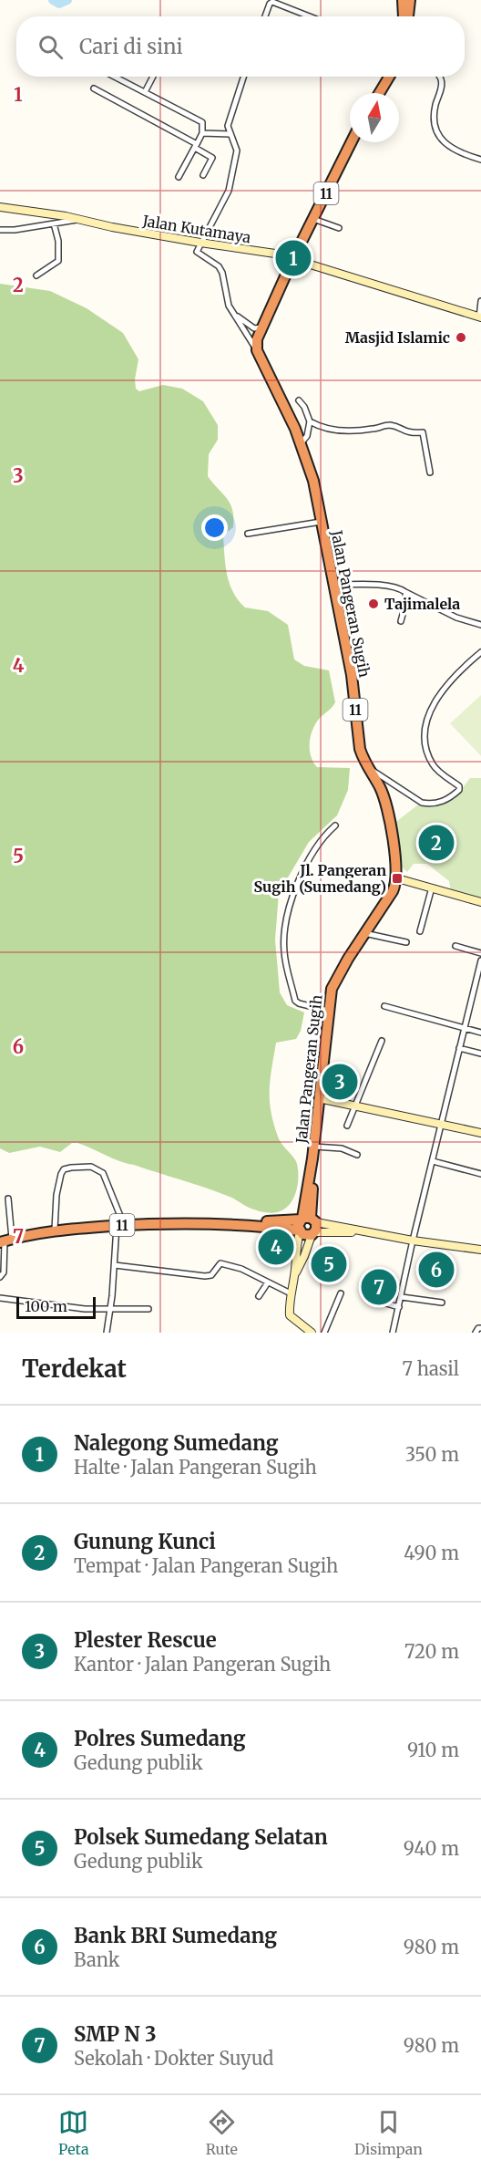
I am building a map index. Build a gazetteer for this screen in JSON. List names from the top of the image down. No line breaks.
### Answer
{"streets":{"highway":["11","Jalan Pangeran Sugih"],"main road":["Jalan Kutamaya"]},"crossings":[["11","Jalan Kutamaya"],["11","Jalan Pangeran Sugih"]],"places":{"other":["Masjid Islamic","Tajimalela"],"transit":["Jl. Pangeran Sugih (Sumedang)"]},"scale_bar":"100 m","north":"top","page":{"search":"Cari di sini","pins":["1","2","3","4","5","6","7"],"scale":"100 m","heading":["Terdekat","7 hasil"],"list":[{"mark":"1","name":"Nalegong Sumedang","note":"Halte · Jalan Pangeran Sugih","value":"350 m"},{"mark":"2","name":"Gunung Kunci","note":"Tempat · Jalan Pangeran Sugih","value":"490 m"},{"mark":"3","name":"Plester Rescue","note":"Kantor · Jalan Pangeran Sugih","value":"720 m"},{"mark":"4","name":"Polres Sumedang","note":"Gedung publik","value":"910 m"},{"mark":"5","name":"Polsek Sumedang Selatan","note":"Gedung publik","value":"940 m"},{"mark":"6","name":"Bank BRI Sumedang","note":"Bank","value":"980 m"},{"mark":"7","name":"SMP N 3","note":"Sekolah · Dokter Suyud","value":"980 m"}],"nav":["Peta","Rute","Disimpan"]},"grid":{"rows":["1","2","3","4","5","6","7"]}}
